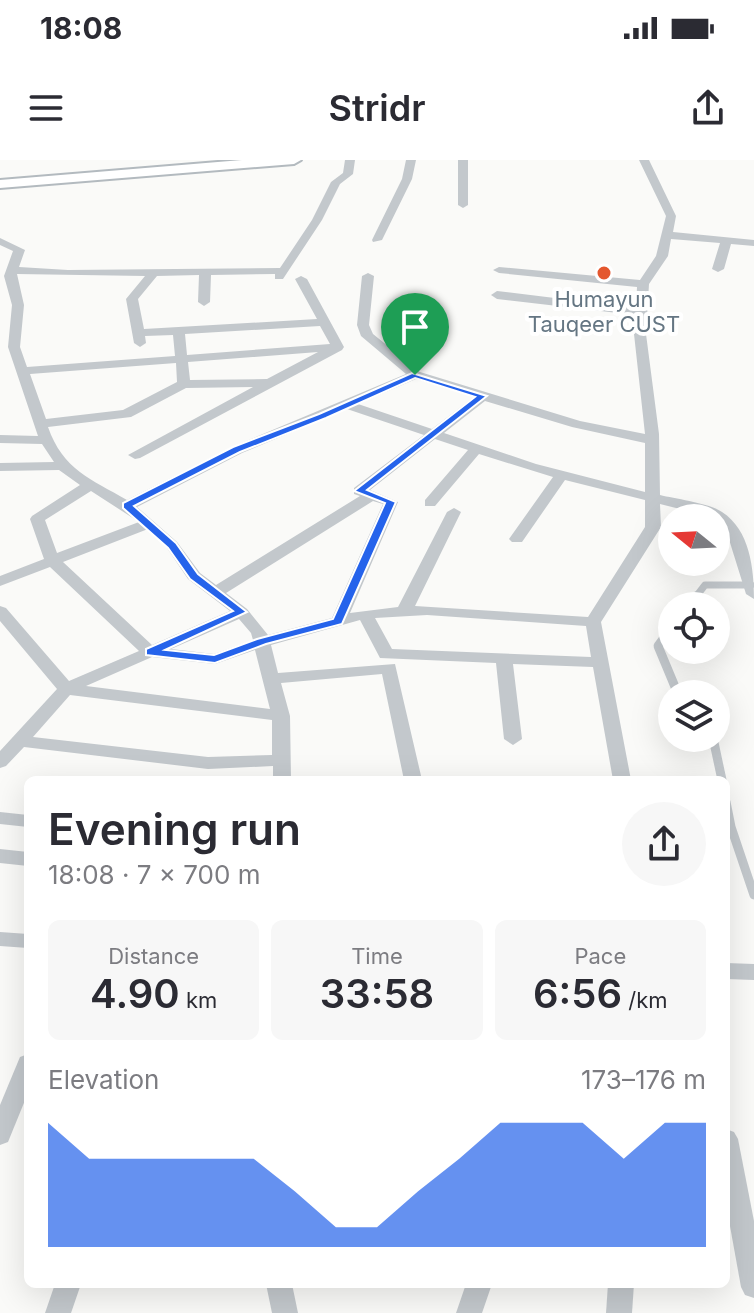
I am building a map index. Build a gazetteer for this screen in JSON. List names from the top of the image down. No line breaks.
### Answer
{"places":["Humayun Tauqeer CUST"],"north":"left","page":{"status":"18:08","header":"Stridr","heading":["Evening run","18:08 · 7 × 700 m"],"stats":[["Distance","4.90 km"],["Time","33:58"],["Pace","6:56 /km"]],"chart":["Elevation","173–176 m"]}}
